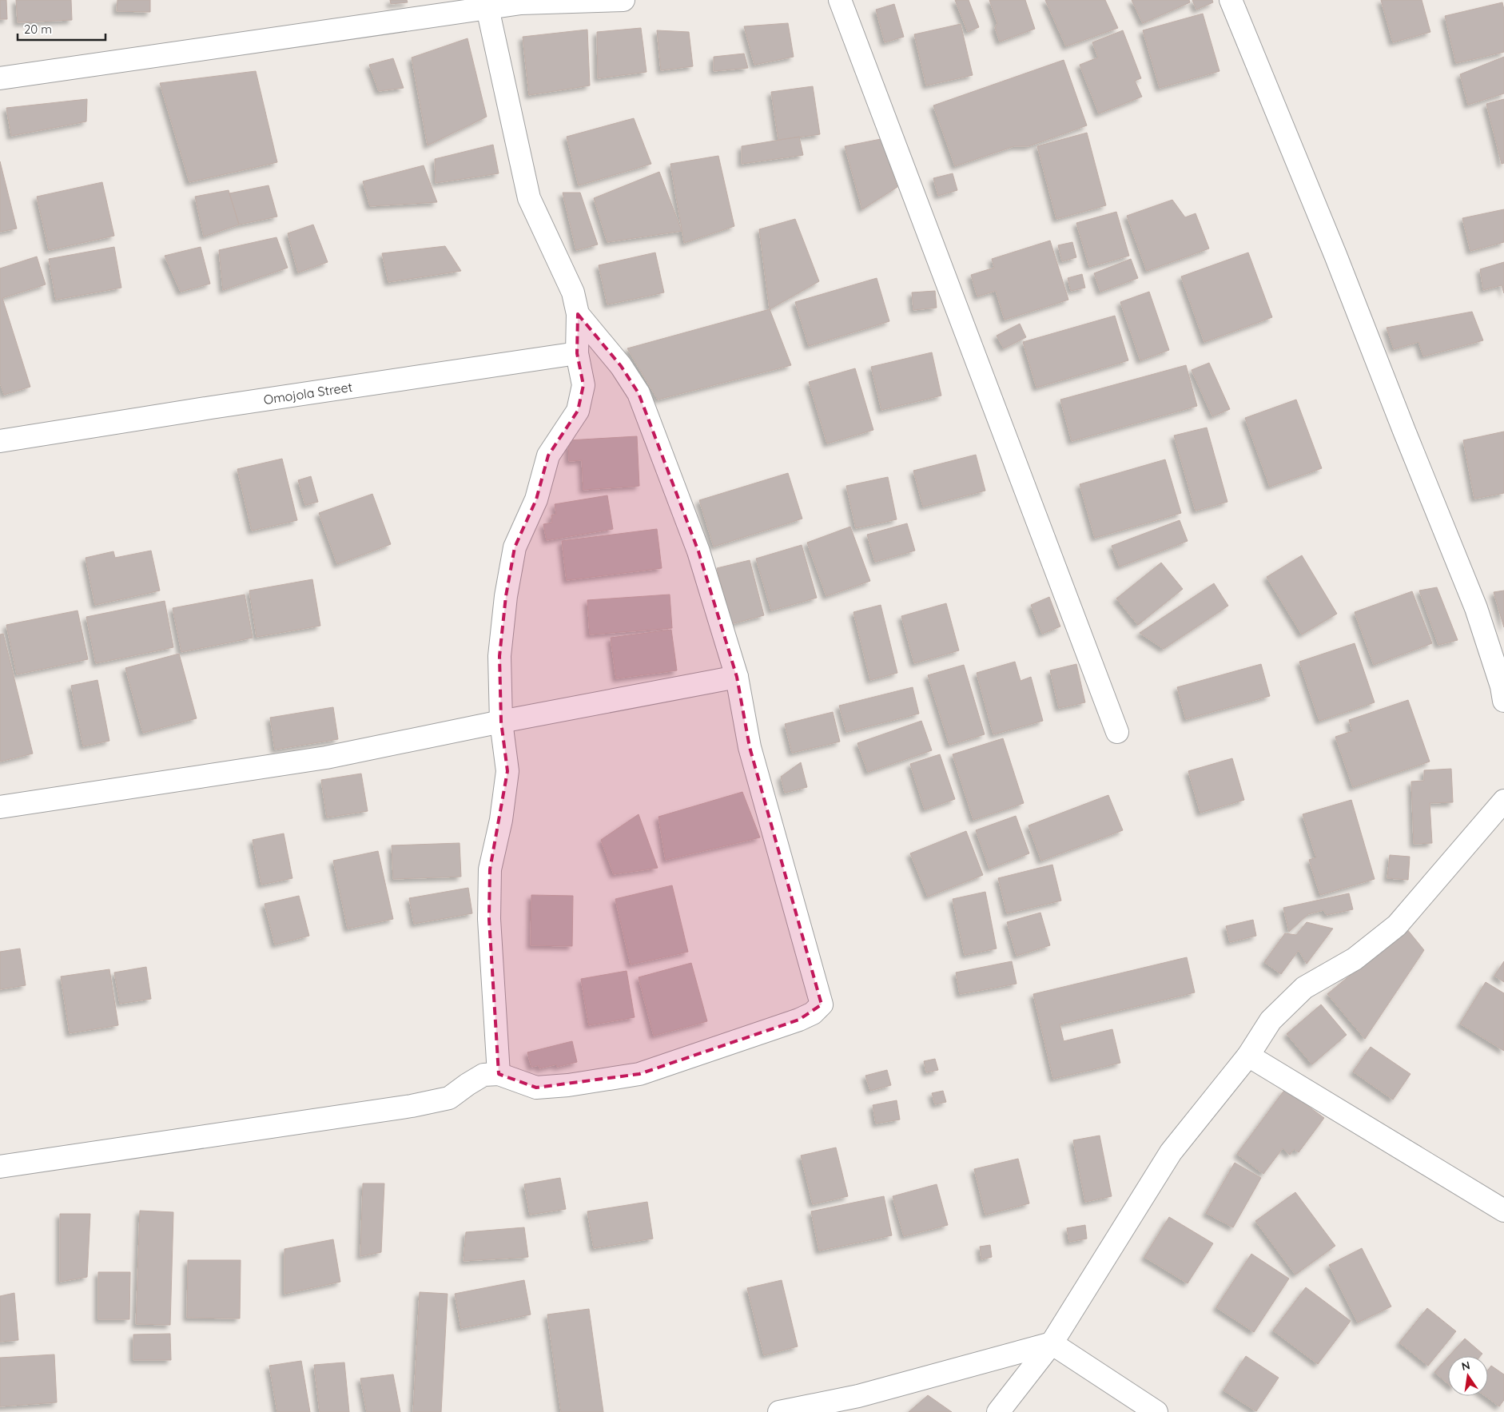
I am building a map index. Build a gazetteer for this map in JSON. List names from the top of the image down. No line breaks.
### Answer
{"streets":{"street":["Omojola Street"]},"scale_bar":"20 m","north":"top"}
